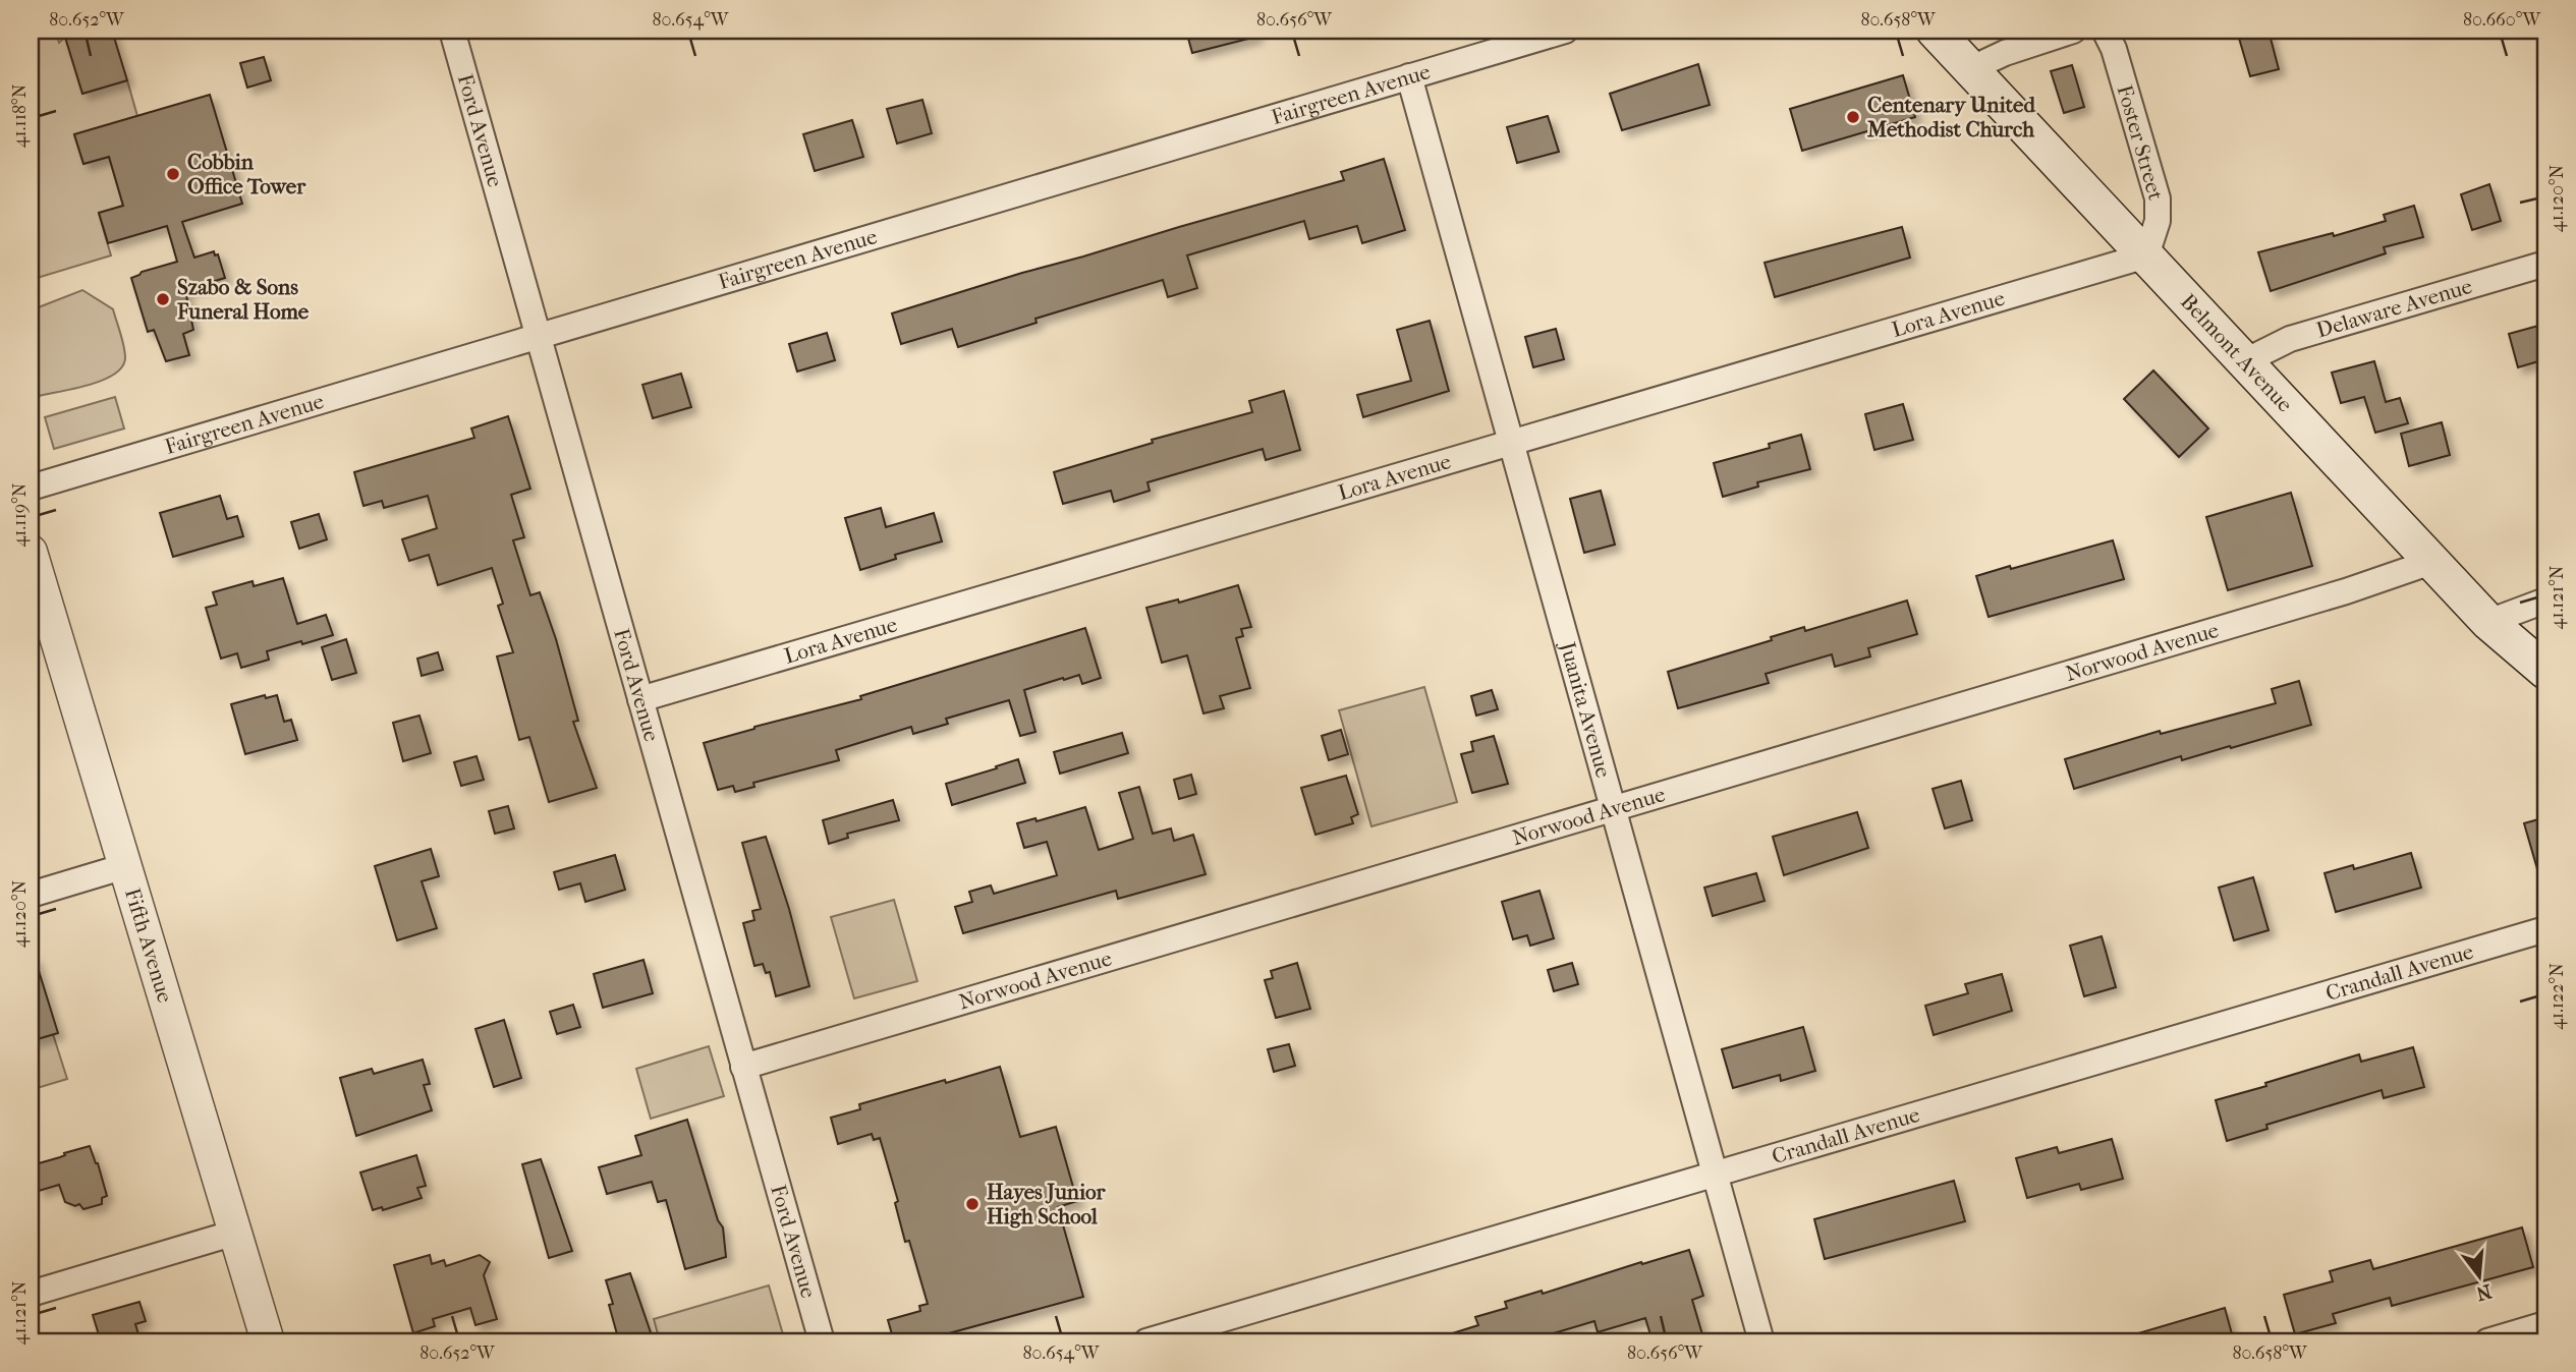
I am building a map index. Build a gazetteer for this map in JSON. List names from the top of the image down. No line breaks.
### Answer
{"streets":{"main road":["Belmont Avenue"],"street":["Fairgreen Avenue","Ford Avenue","Foster Street","Delaware Avenue","Lora Avenue","Norwood Avenue","Juanita Avenue","Fifth Avenue","Crandall Avenue"]},"crossings":[["Fairgreen Avenue","Ford Avenue"],["Fairgreen Avenue","Juanita Avenue"],["Ford Avenue","Lora Avenue"],["Ford Avenue","Norwood Avenue"],["Foster Street","Lora Avenue"],["Foster Street","Belmont Avenue"],["Delaware Avenue","Belmont Avenue"],["Lora Avenue","Belmont Avenue"],["Lora Avenue","Juanita Avenue"],["Belmont Avenue","Norwood Avenue"],["Norwood Avenue","Juanita Avenue"],["Juanita Avenue","Crandall Avenue"]],"places":["Centenary United Methodist Church","Cobbin Office Tower","Szabo & Sons Funeral Home","Hayes Junior High School"],"north":"bottom","coordinates":["80.652°W","80.654°W","80.656°W","80.658°W","80.660°W","41.118°N","41.120°N","41.119°N","41.121°N","41.122°N"]}
